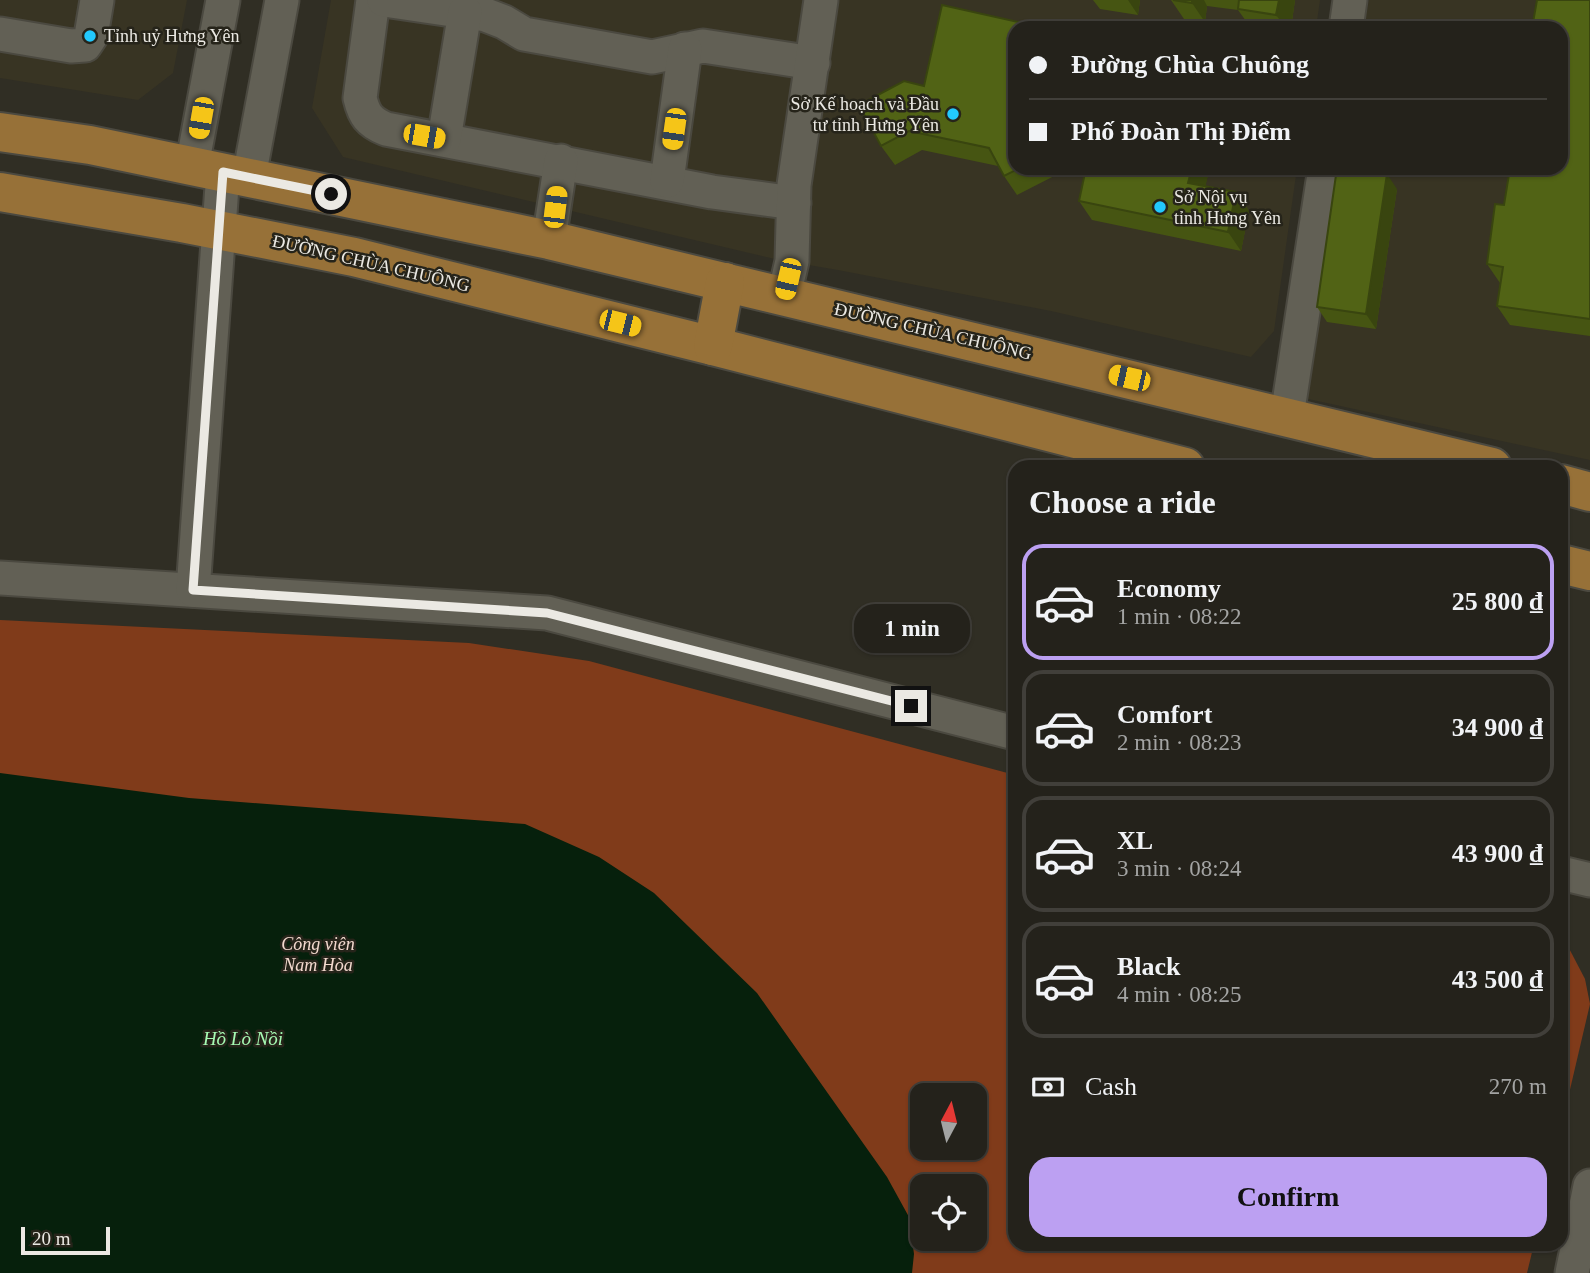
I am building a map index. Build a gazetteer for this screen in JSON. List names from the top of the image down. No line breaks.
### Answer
{"streets":{"main road":["ĐƯỜNG CHÙA CHUÔNG"]},"water":["Hồ Lò Nồi"],"parks":["Công viên Nam Hòa"],"places":["Tỉnh uỷ Hưng Yên","Sở Kế hoạch và Đầu tư tỉnh Hưng Yên","Sở Nội vụ tỉnh Hưng Yên"],"scale_bar":"20 m","north":"top","page":{"banner":["Đường Chùa Chuông","Phố Đoàn Thị Điểm"],"heading":"Choose a ride","list":[{"name":"Economy","note":"1 min · 08:22","value":"25 800 ₫"},{"name":"Comfort","note":"2 min · 08:23","value":"34 900 ₫"},{"name":"XL","note":"3 min · 08:24","value":"43 900 ₫"},{"name":"Black","note":"4 min · 08:25","value":"43 500 ₫"}],"bubble":"1 min","pay":["Cash","270 m"],"buttons":"Confirm","scale":"20 m"}}
